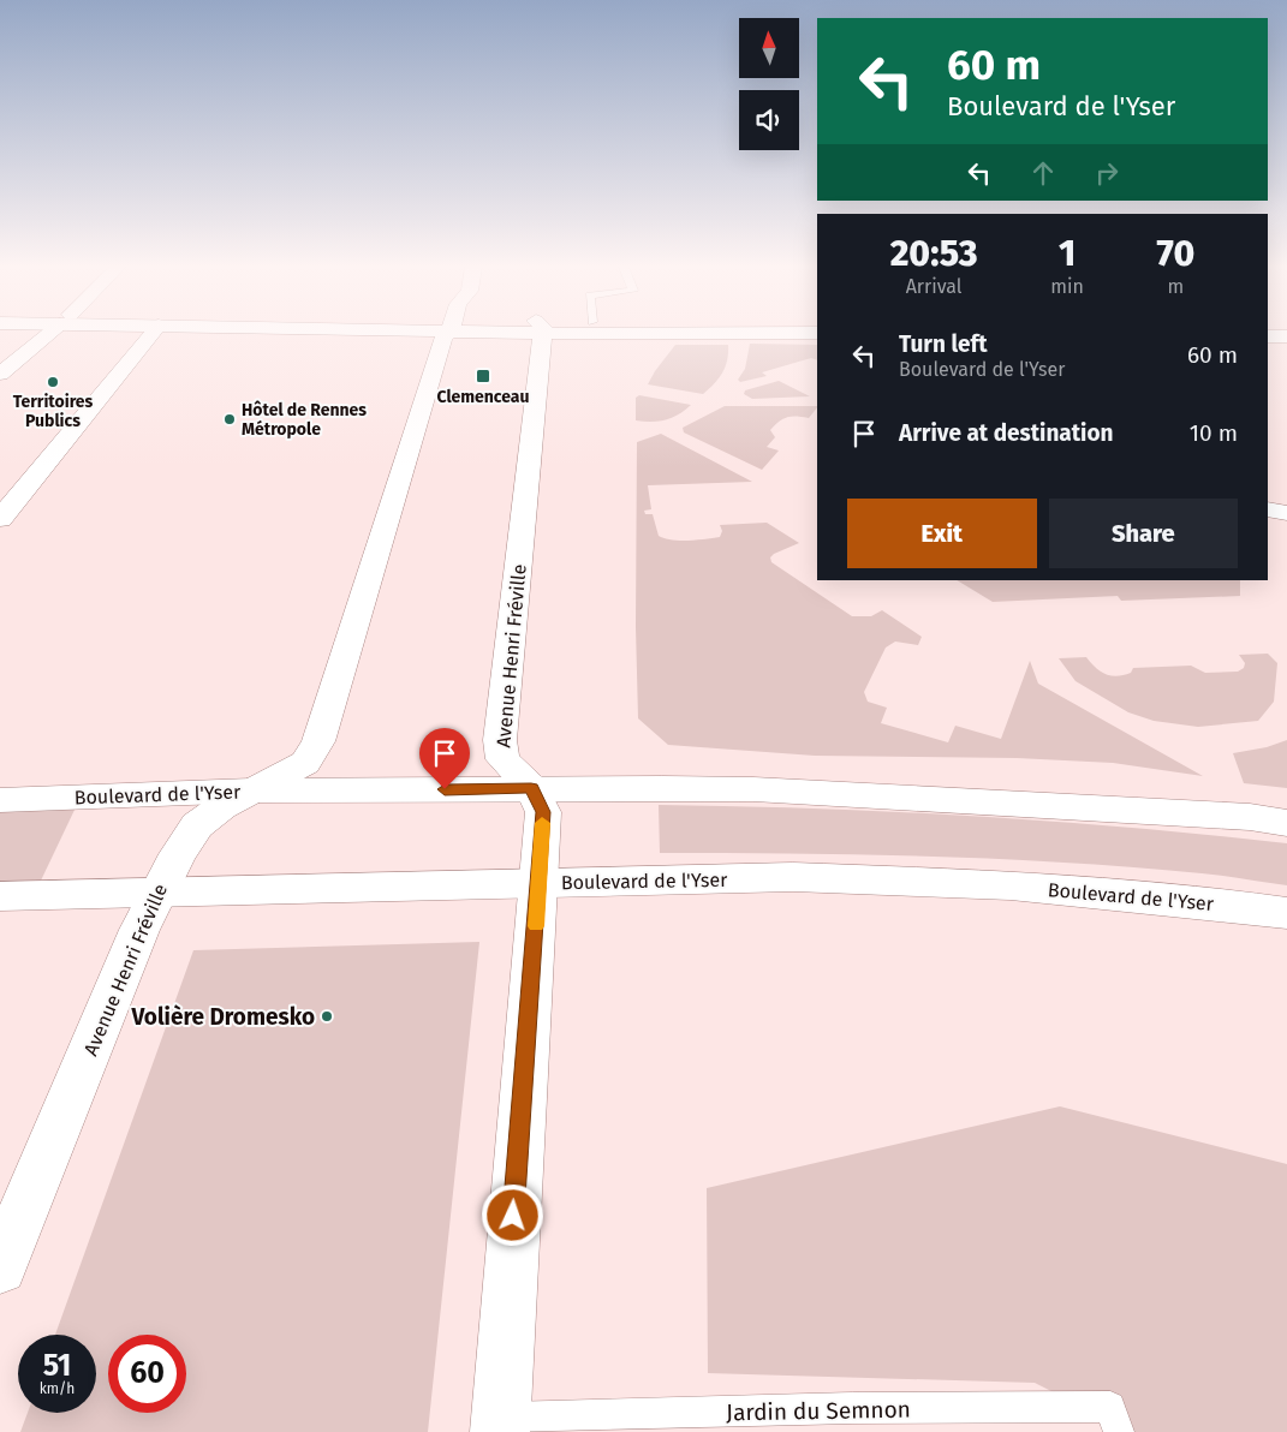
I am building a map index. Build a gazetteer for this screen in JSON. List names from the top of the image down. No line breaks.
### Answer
{"streets":{"main road":["Avenue Henri Fréville","Boulevard de l'Yser"],"lane":["Jardin du Semnon"]},"crossings":[["Avenue Henri Fréville","Boulevard de l'Yser"],["Avenue Henri Fréville","Jardin du Semnon"]],"places":{"transit":["Clemenceau"],"other":["Territoires Publics","Hôtel de Rennes Métropole","Volière Dromesko"]},"north":"top","page":{"turn":["60 m","Boulevard de l'Yser"],"eta":["20:53","Arrival","1","min","70","m"],"list":[{"name":"Turn left","note":"Boulevard de l'Yser","value":"60 m"},{"name":"Arrive at destination","value":"10 m"}],"buttons":["Exit","Share"],"speed":"51 km/h","limit":"60"}}
